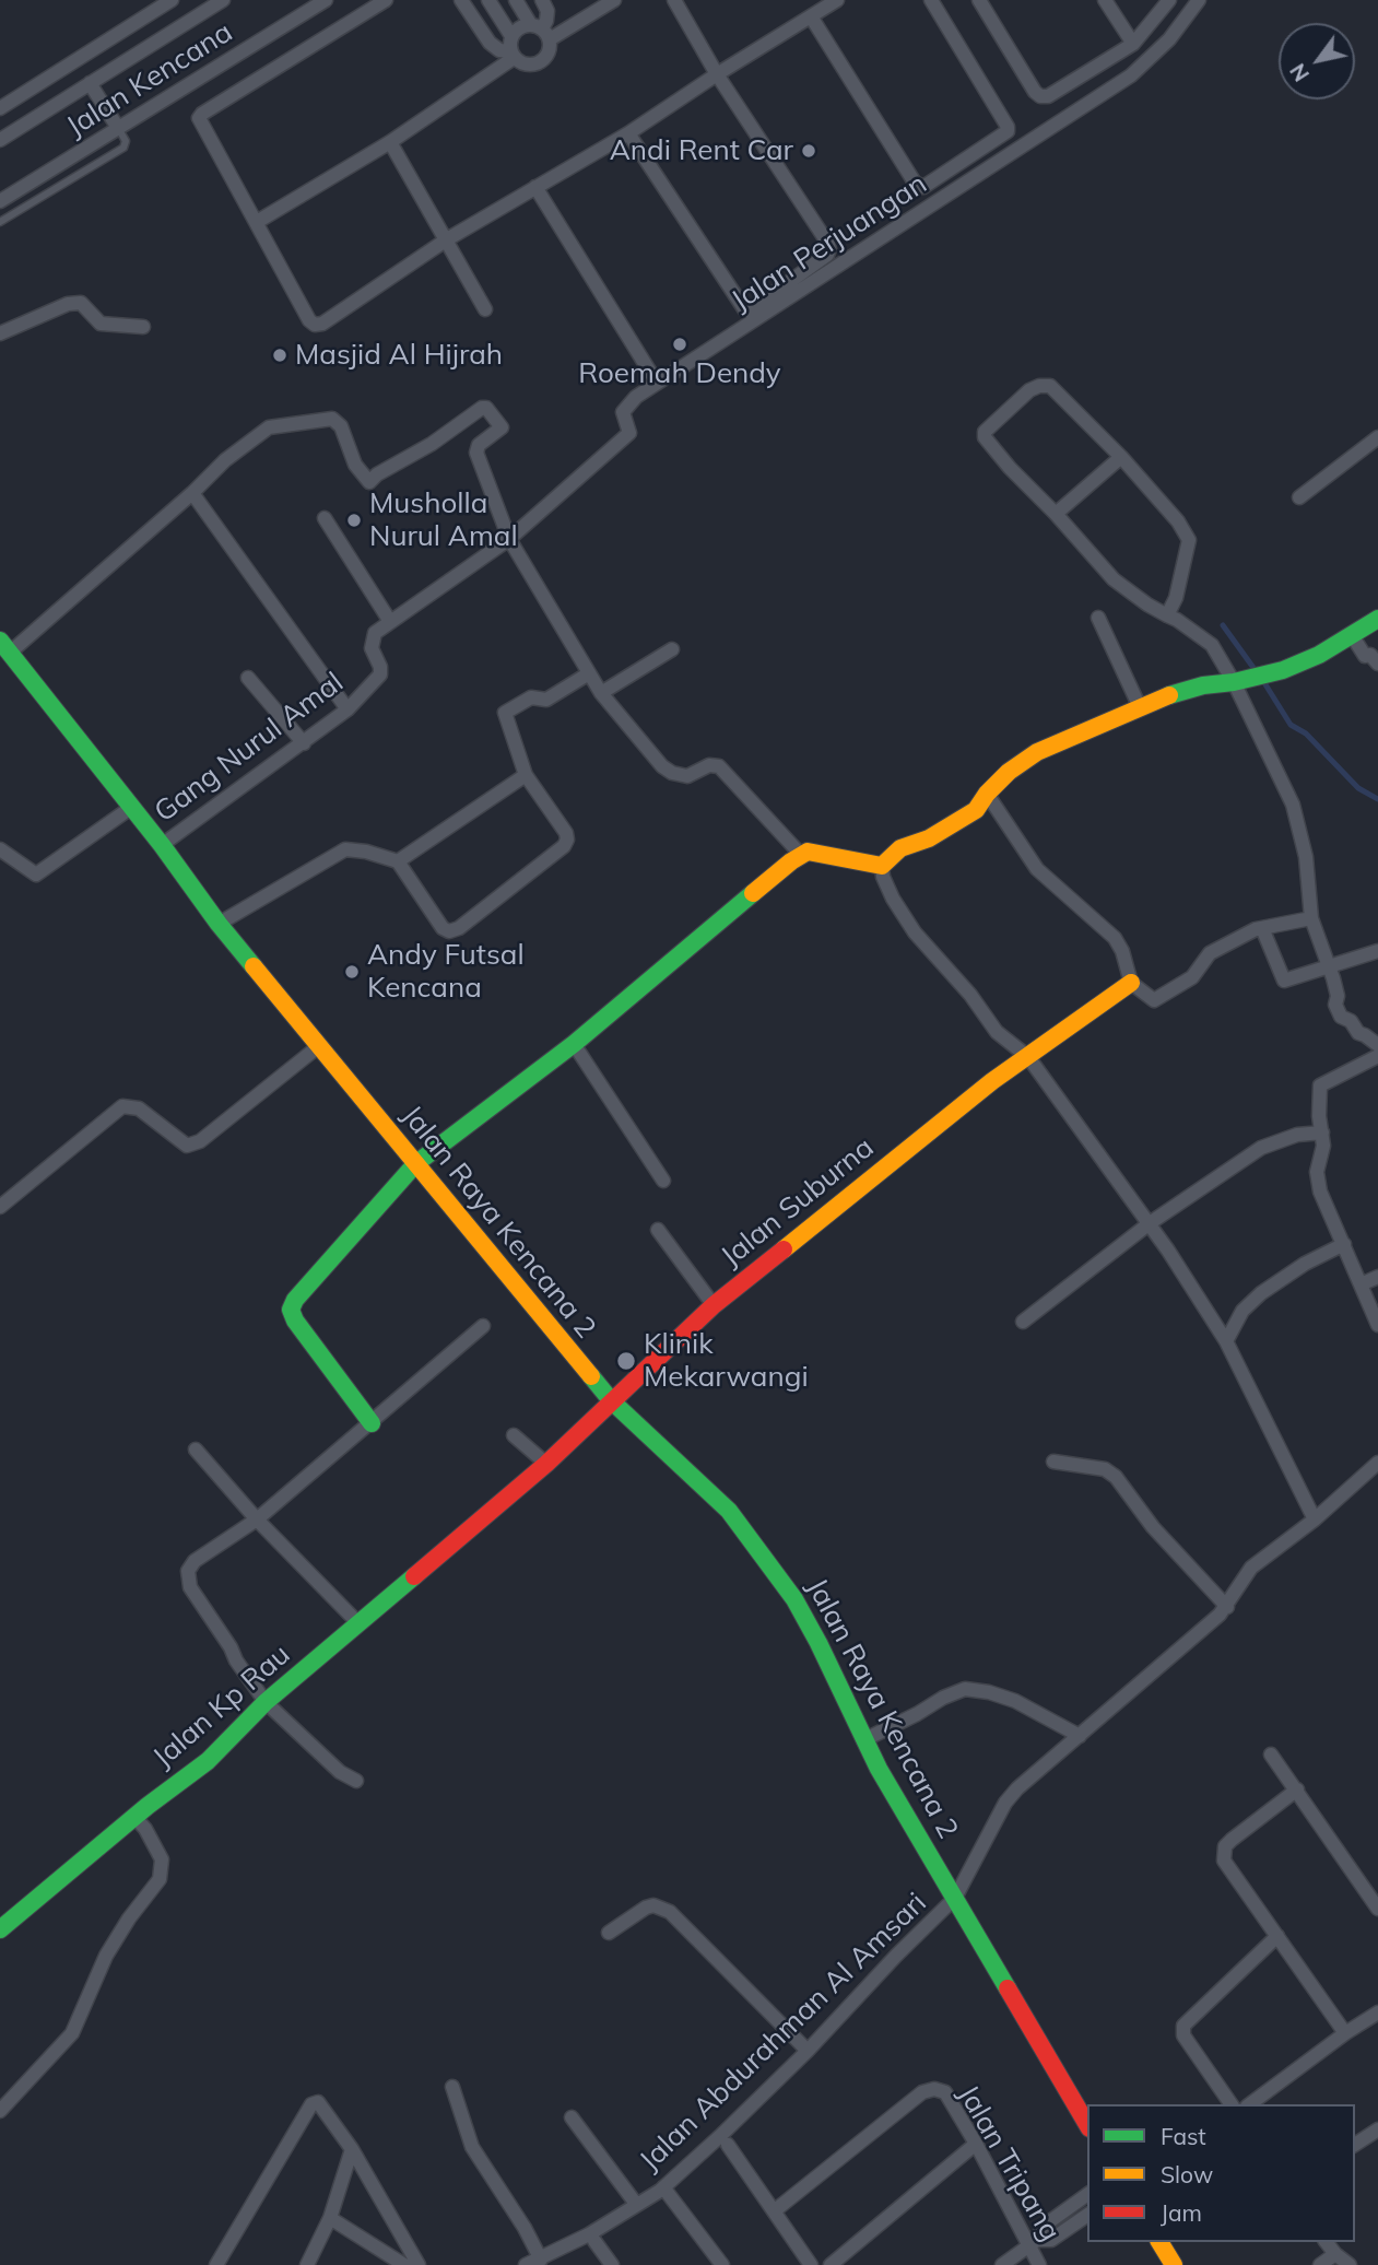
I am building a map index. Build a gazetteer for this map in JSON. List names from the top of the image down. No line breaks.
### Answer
{"streets":{"street":["Jalan Kencana","Jalan Perjuangan","Gang Nurul Amal","Jalan Suburna","Jalan Raya Kencana 2","Jalan Kp Rau","Jalan Abdurahman Al Amsari","Jalan Tripang"]},"crossings":[["Jalan Perjuangan","Gang Nurul Amal"],["Gang Nurul Amal","Jalan Raya Kencana 2"],["Jalan Suburna","Jalan Raya Kencana 2"],["Jalan Suburna","Jalan Kp Rau"],["Jalan Raya Kencana 2","Jalan Kp Rau"],["Jalan Raya Kencana 2","Jalan Abdurahman Al Amsari"]],"places":["Andi Rent Car","Roemah Dendy","Masjid Al Hijrah","Musholla Nurul Amal","Andy Futsal Kencana","Klinik Mekarwangi"],"legend":["Fast","Slow","Jam"],"north":"bottom left"}
